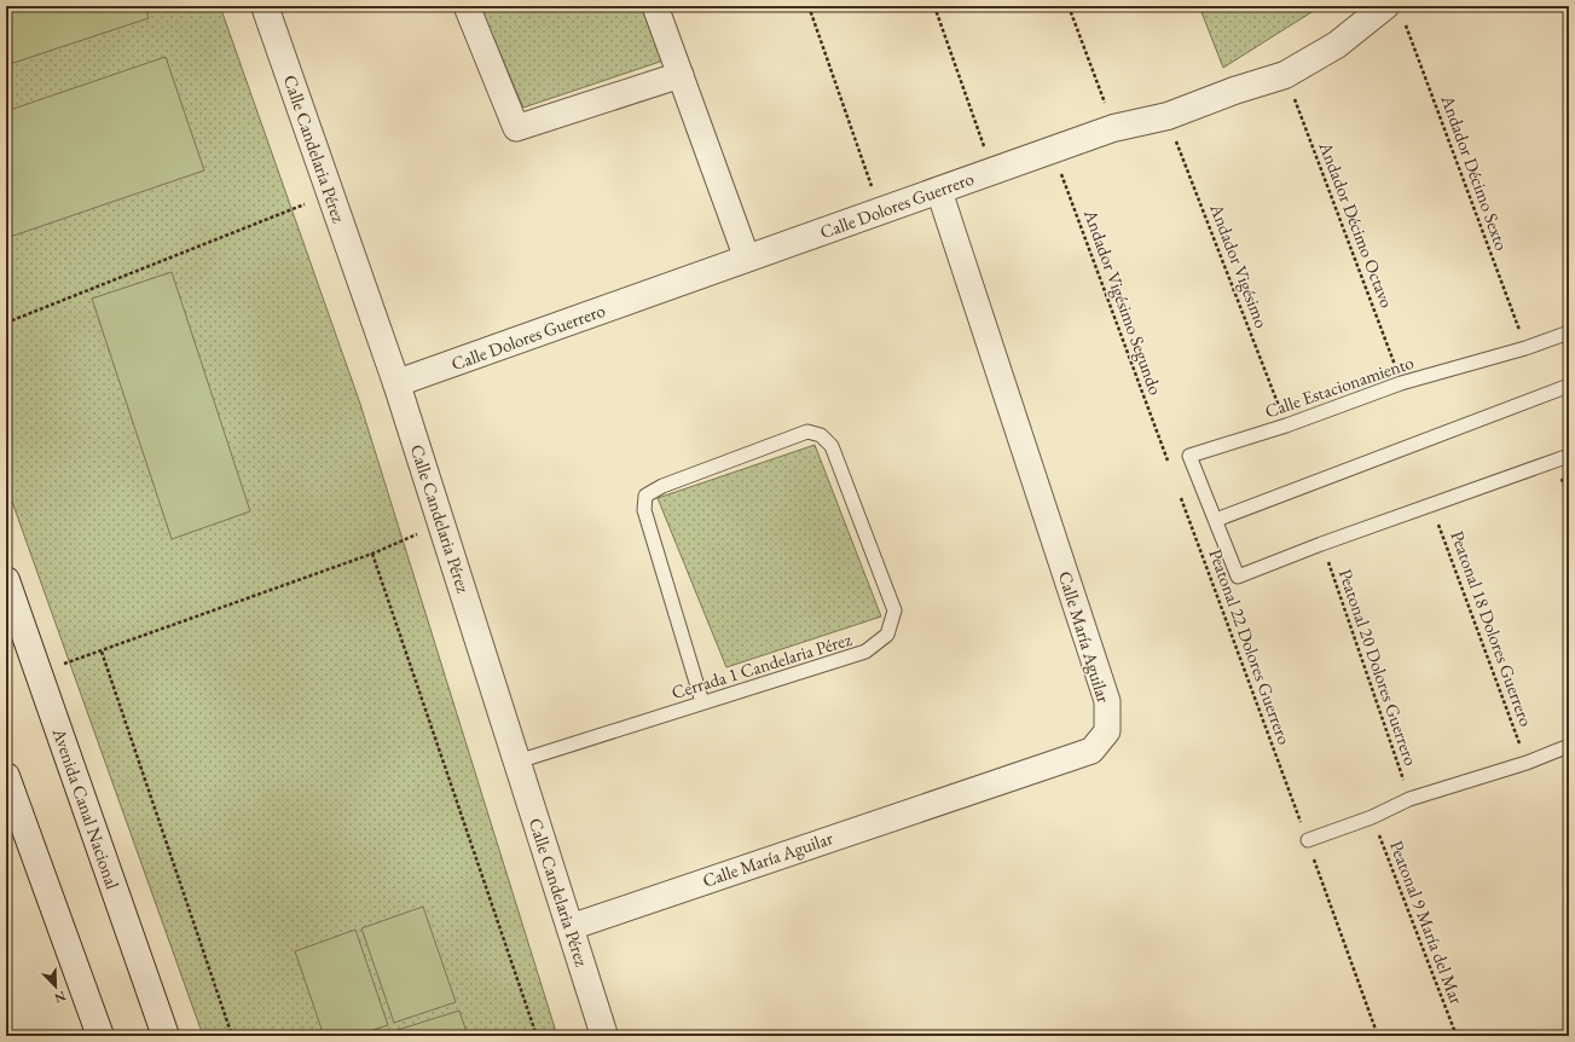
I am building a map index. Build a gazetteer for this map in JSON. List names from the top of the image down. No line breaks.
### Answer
{"streets":{"street":["Calle Candelaria Pérez","Calle Dolores Guerrero","Calle María Aguilar","Avenida Canal Nacional"],"lane":["Calle Estacionamiento","Cerrada 1 Candelaria Pérez"],"path":["Andador Décimo Sexto","Andador Décimo Octavo","Andador Vigésimo","Andador Vigésimo Segundo","Peatonal 18 Dolores Guerrero","Peatonal 22 Dolores Guerrero","Peatonal 20 Dolores Guerrero","Peatonal 9 María del Mar"]},"crossings":[["Calle Candelaria Pérez","Calle Dolores Guerrero"],["Calle Candelaria Pérez","Calle María Aguilar"],["Calle Candelaria Pérez","Cerrada 1 Candelaria Pérez"],["Andador Décimo Sexto","Calle Estacionamiento"],["Calle Dolores Guerrero","Andador Décimo Octavo"],["Calle Dolores Guerrero","Andador Vigésimo"],["Calle Dolores Guerrero","Andador Vigésimo Segundo"],["Calle Dolores Guerrero","Calle María Aguilar"],["Andador Décimo Octavo","Calle Estacionamiento"],["Andador Vigésimo","Calle Estacionamiento"],["Calle Estacionamiento","Peatonal 18 Dolores Guerrero"],["Calle Estacionamiento","Peatonal 20 Dolores Guerrero"]],"north":"bottom right"}
